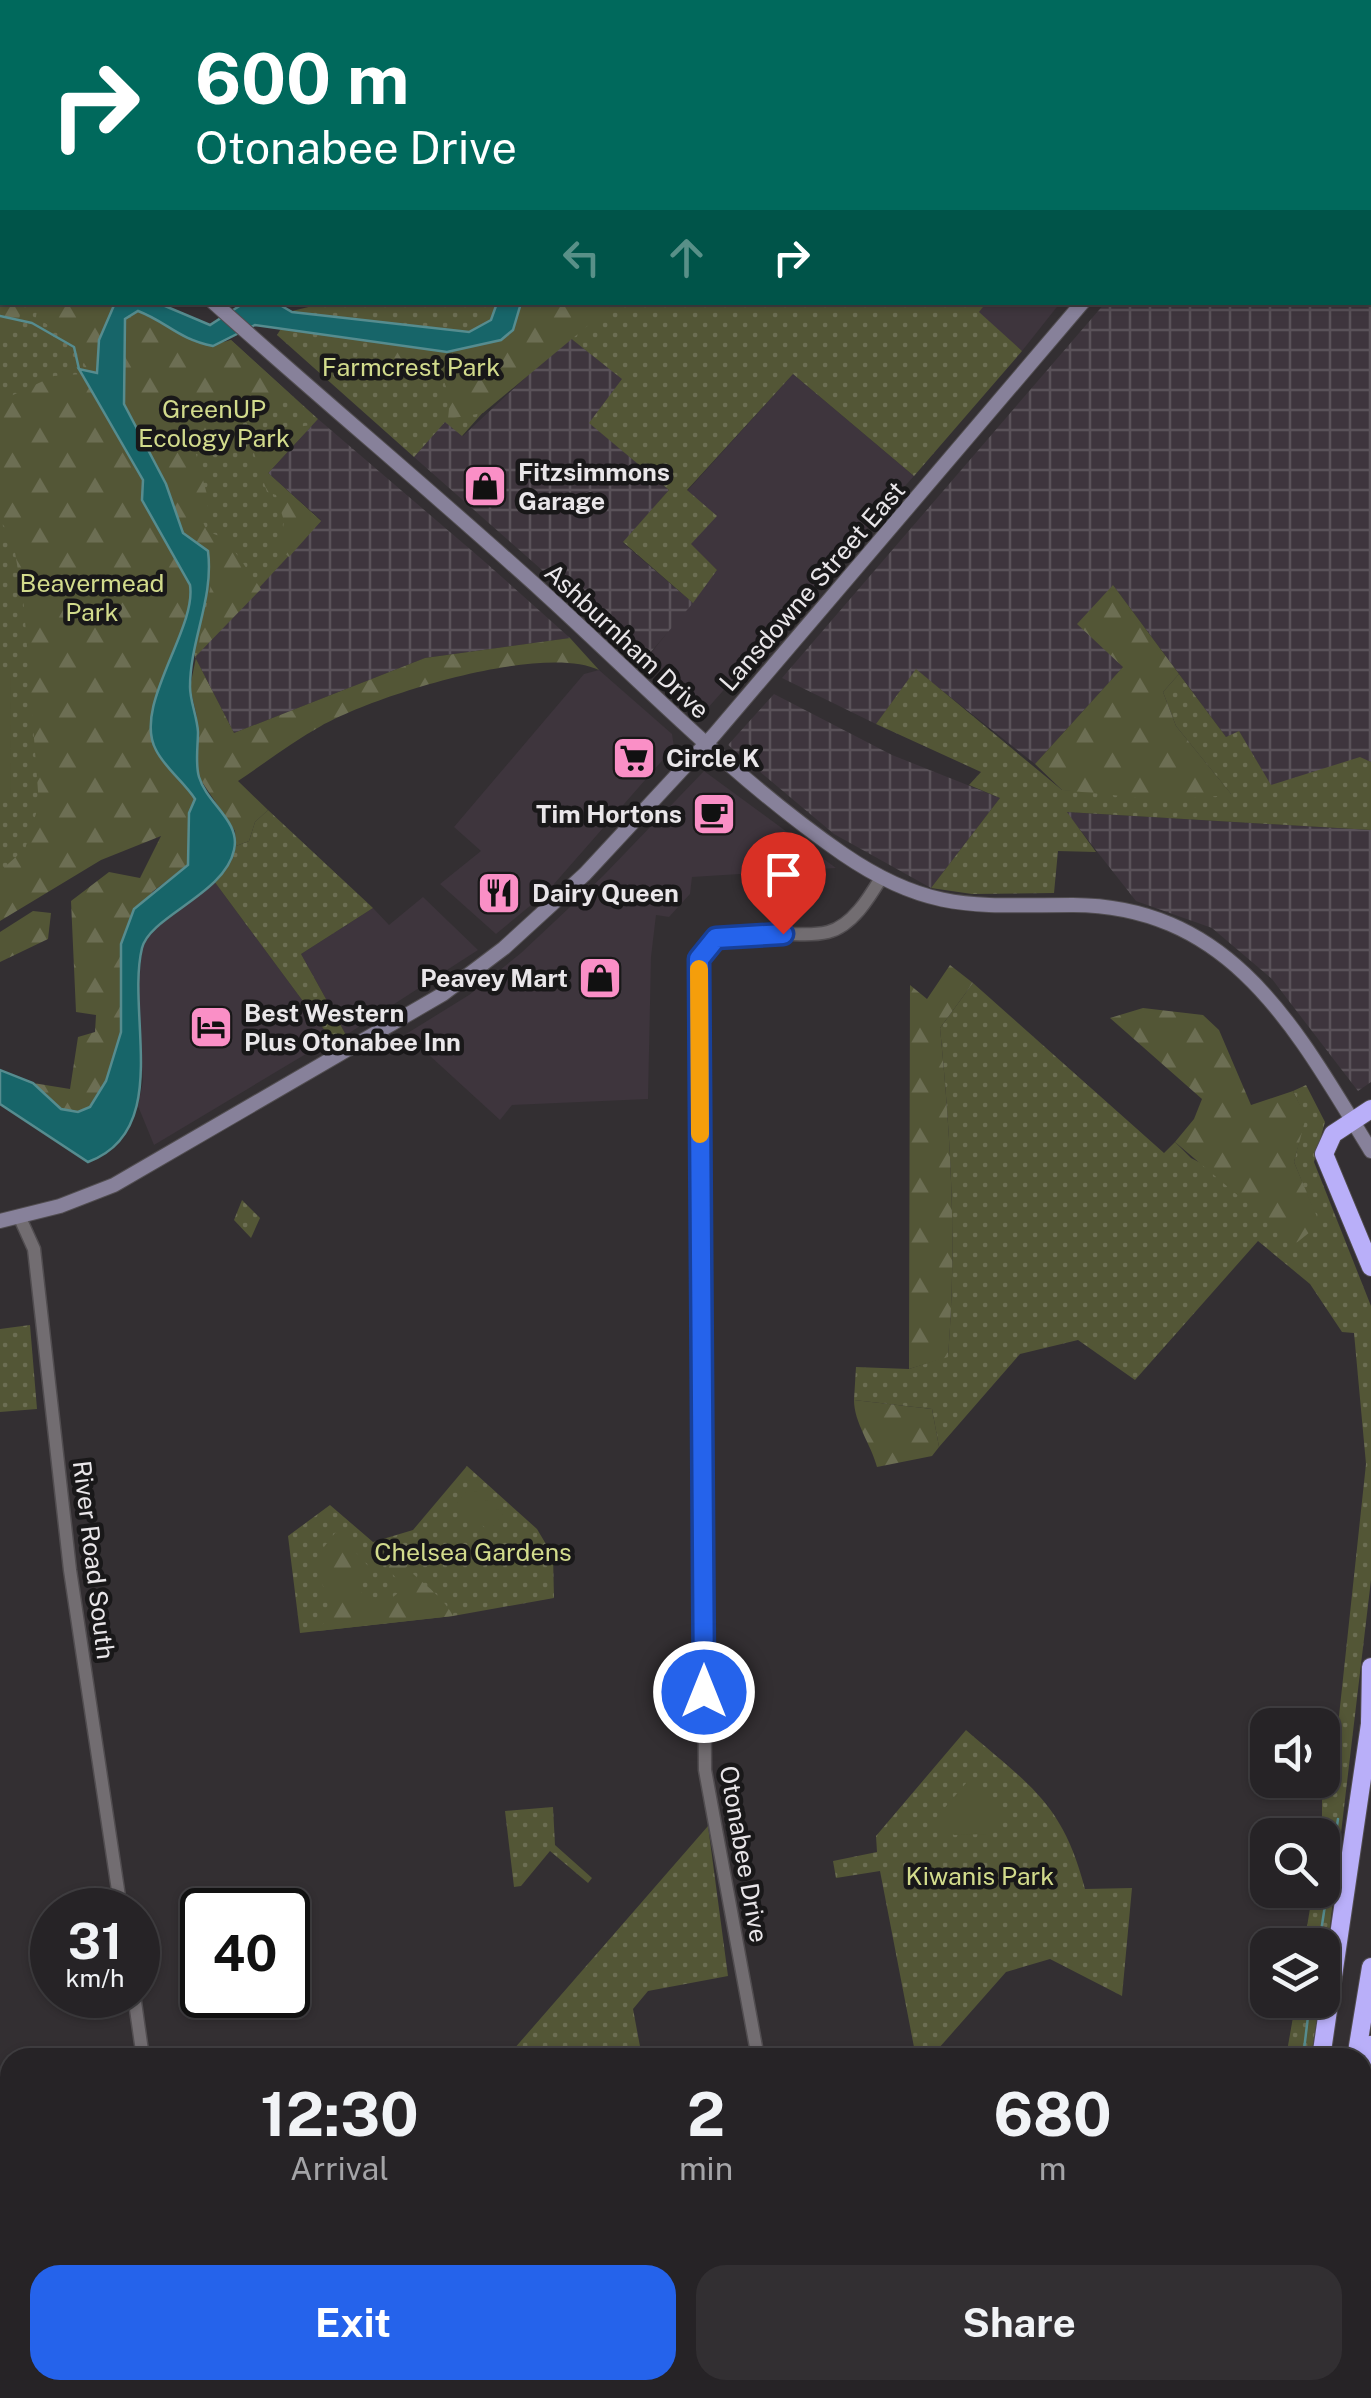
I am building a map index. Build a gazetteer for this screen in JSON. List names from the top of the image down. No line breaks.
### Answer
{"streets":{"main road":["Lansdowne Street East","Ashburnham Drive"],"street":["River Road South","Otonabee Drive"]},"crossings":[["Lansdowne Street East","Ashburnham Drive"],["Lansdowne Street East","River Road South"],["Ashburnham Drive","Otonabee Drive"]],"parks":["Farmcrest Park","GreenUP Ecology Park","Beavermead Park","Chelsea Gardens","Kiwanis Park"],"places":{"shop":["Fitzsimmons Garage","Peavey Mart"],"supermarket":["Circle K"],"cafe":["Tim Hortons"],"restaurant":["Dairy Queen"],"hotel":["Best Western Plus Otonabee Inn"]},"page":{"turn":["600 m","Otonabee Drive"],"speed":"31 km/h","limit":"40","eta":["12:30","Arrival","2","min","680","m"],"buttons":["Exit","Share"]}}
